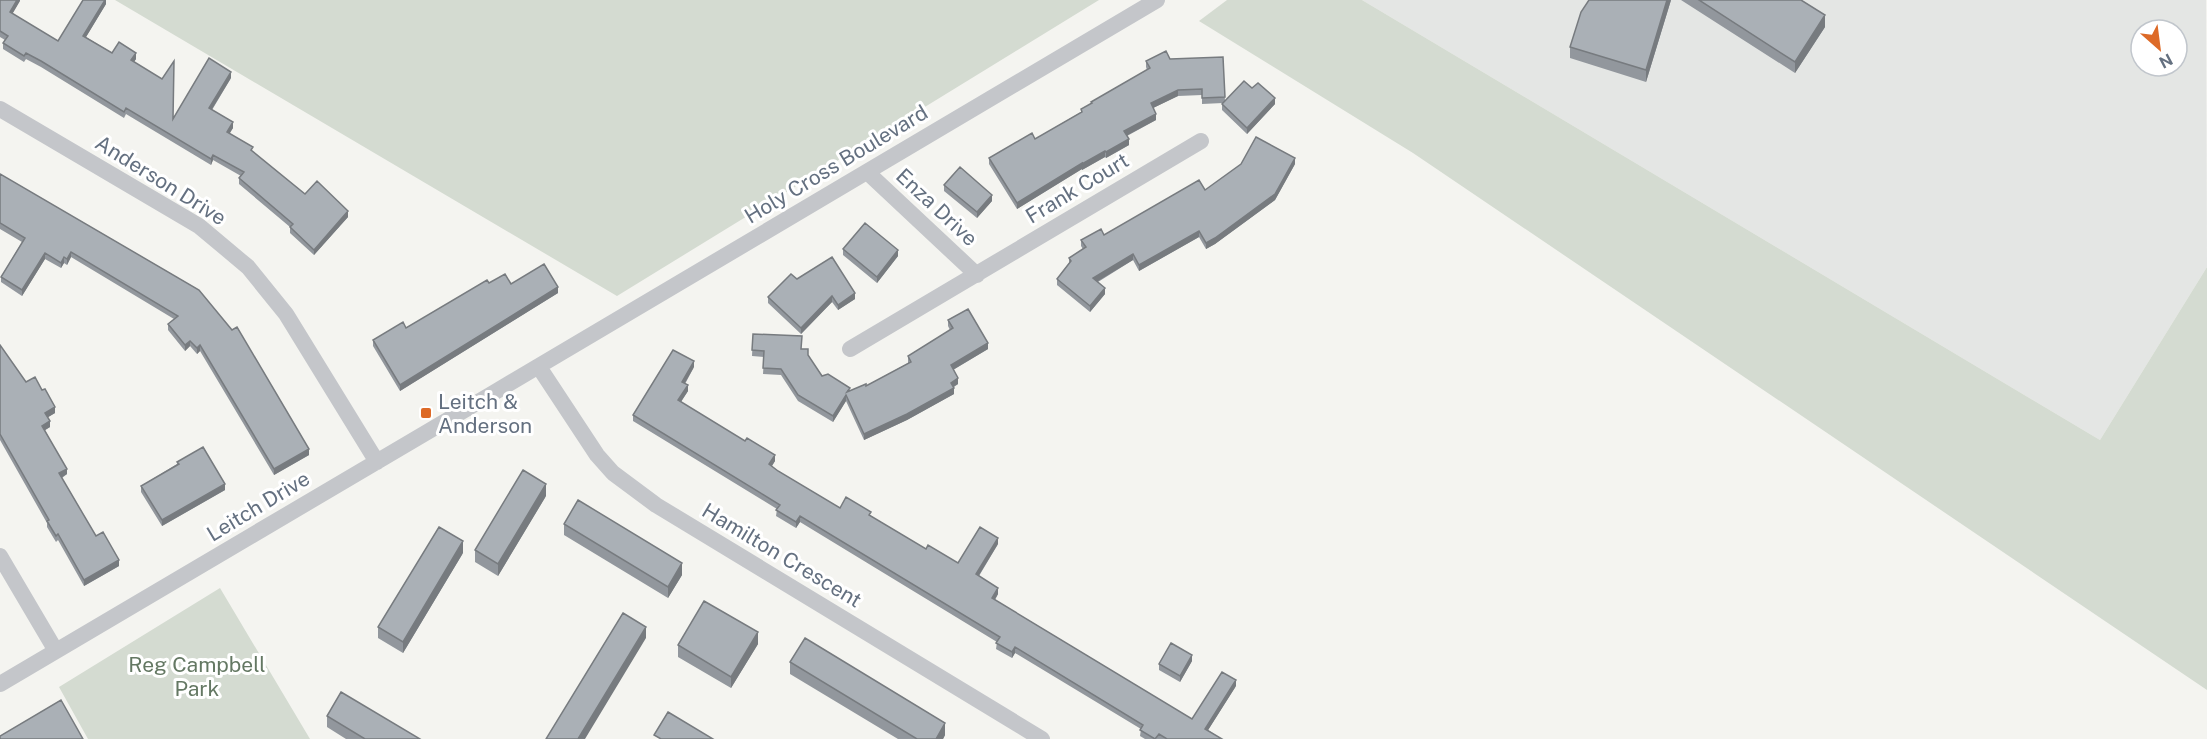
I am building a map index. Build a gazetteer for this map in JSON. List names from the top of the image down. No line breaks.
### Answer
{"streets":{"street":["Holy Cross Boulevard","Anderson Drive","Frank Court","Enza Drive","Leitch Drive","Hamilton Crescent"]},"crossings":[["Holy Cross Boulevard","Enza Drive"],["Holy Cross Boulevard","Leitch Drive"],["Holy Cross Boulevard","Hamilton Crescent"],["Anderson Drive","Leitch Drive"],["Frank Court","Enza Drive"],["Leitch Drive","Hamilton Crescent"]],"parks":["Reg Campbell Park"],"places":{"transit":["Leitch & Anderson"]},"north":"bottom right"}
